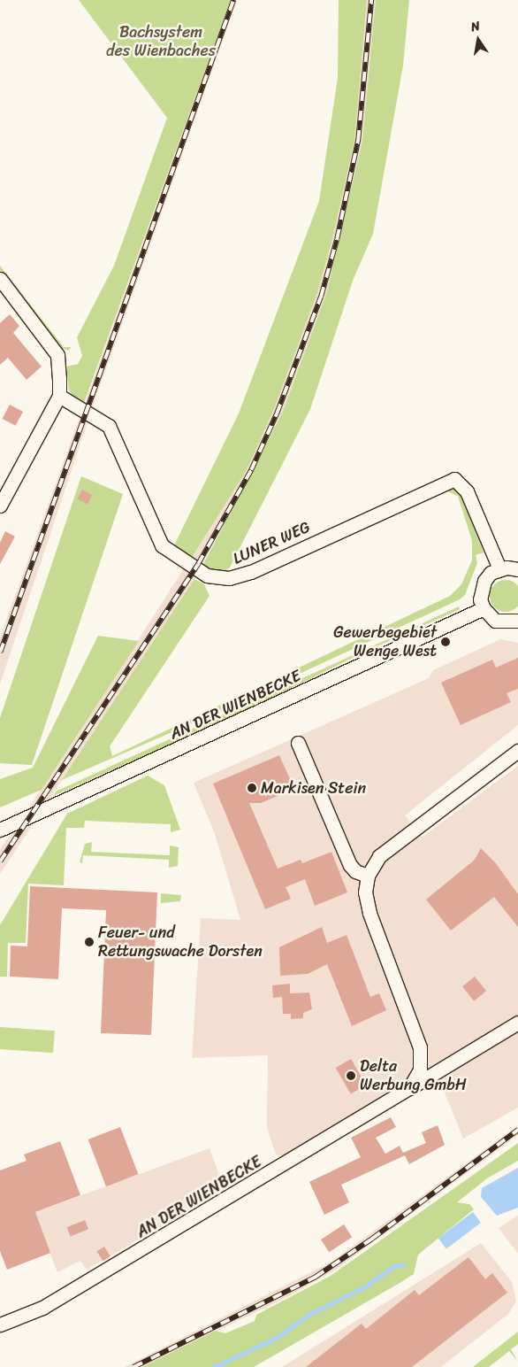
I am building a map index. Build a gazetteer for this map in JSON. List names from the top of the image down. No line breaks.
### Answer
{"streets":{"street":["LUNER WEG","AN DER WIENBECKE"]},"parks":["Bachsystem des Wienbaches"],"places":["Gewerbegebiet Wenge West","Markisen Stein","Feuer- und Rettungswache Dorsten","Delta Werbung GmbH"],"north":"top"}
